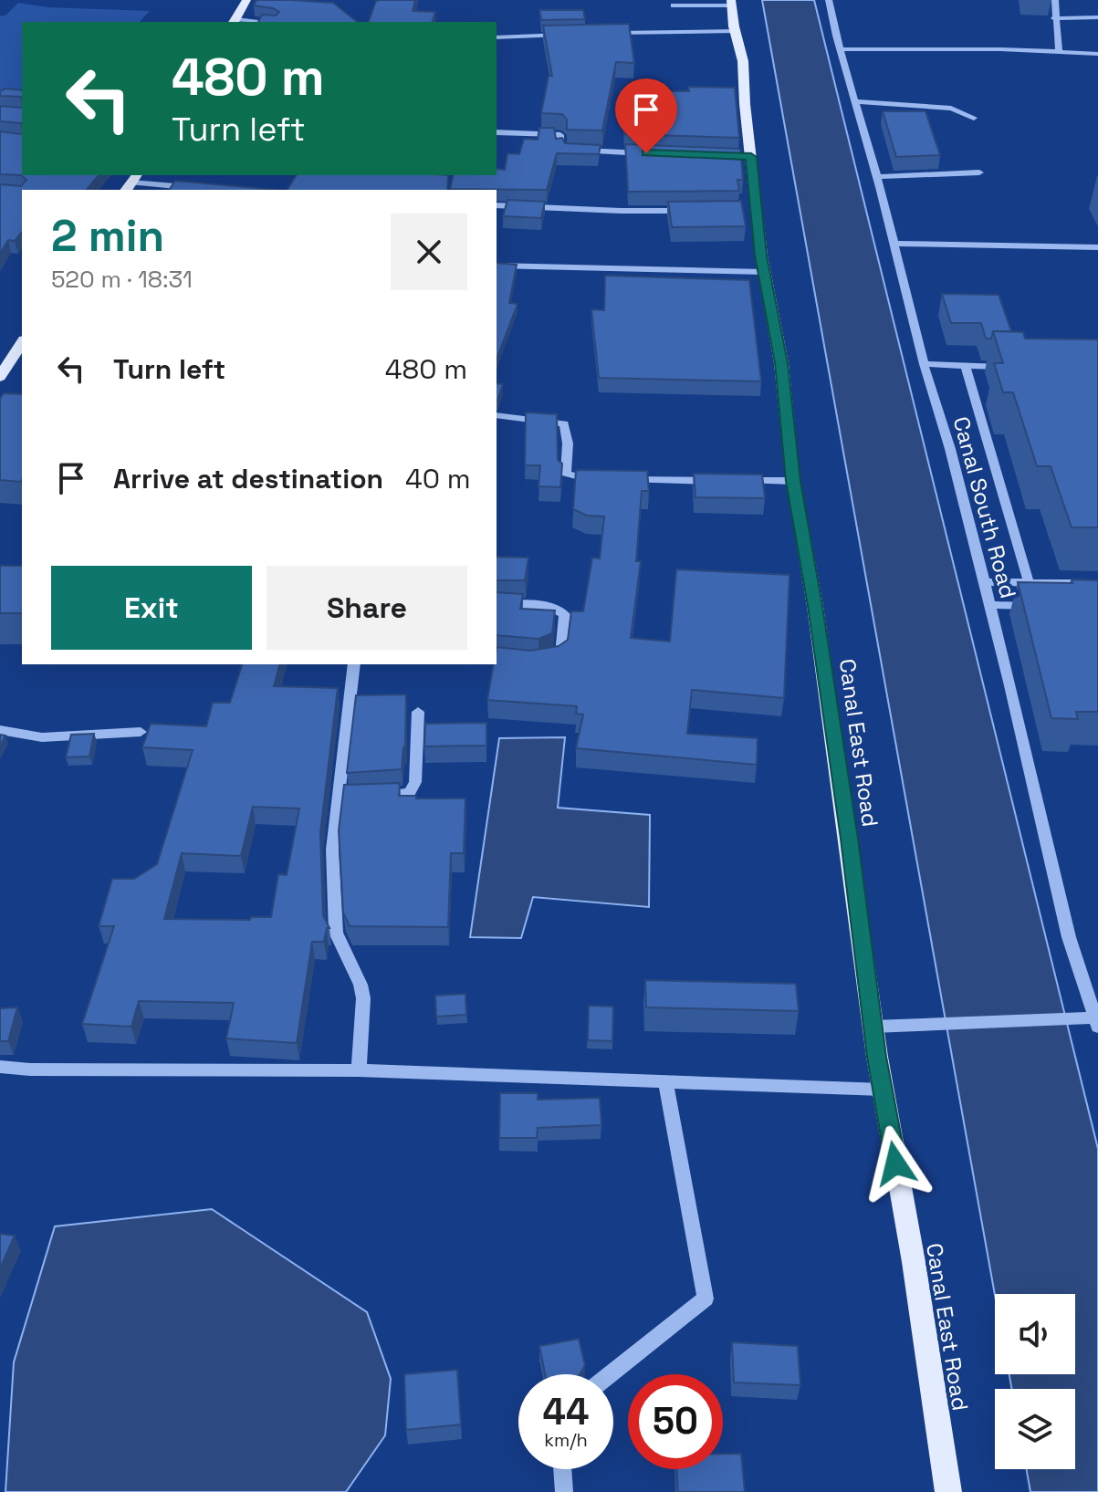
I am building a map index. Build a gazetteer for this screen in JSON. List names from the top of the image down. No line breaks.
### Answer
{"streets":{"main road":["Canal East Road"],"street":["Canal South Road"]},"page":{"turn":["480 m","Turn left"],"heading":["2 min","520 m · 18:31"],"list":[{"name":"Turn left","value":"480 m"},{"name":"Arrive at destination","value":"40 m"}],"buttons":["Exit","Share"],"speed":"44 km/h","limit":"50"}}
